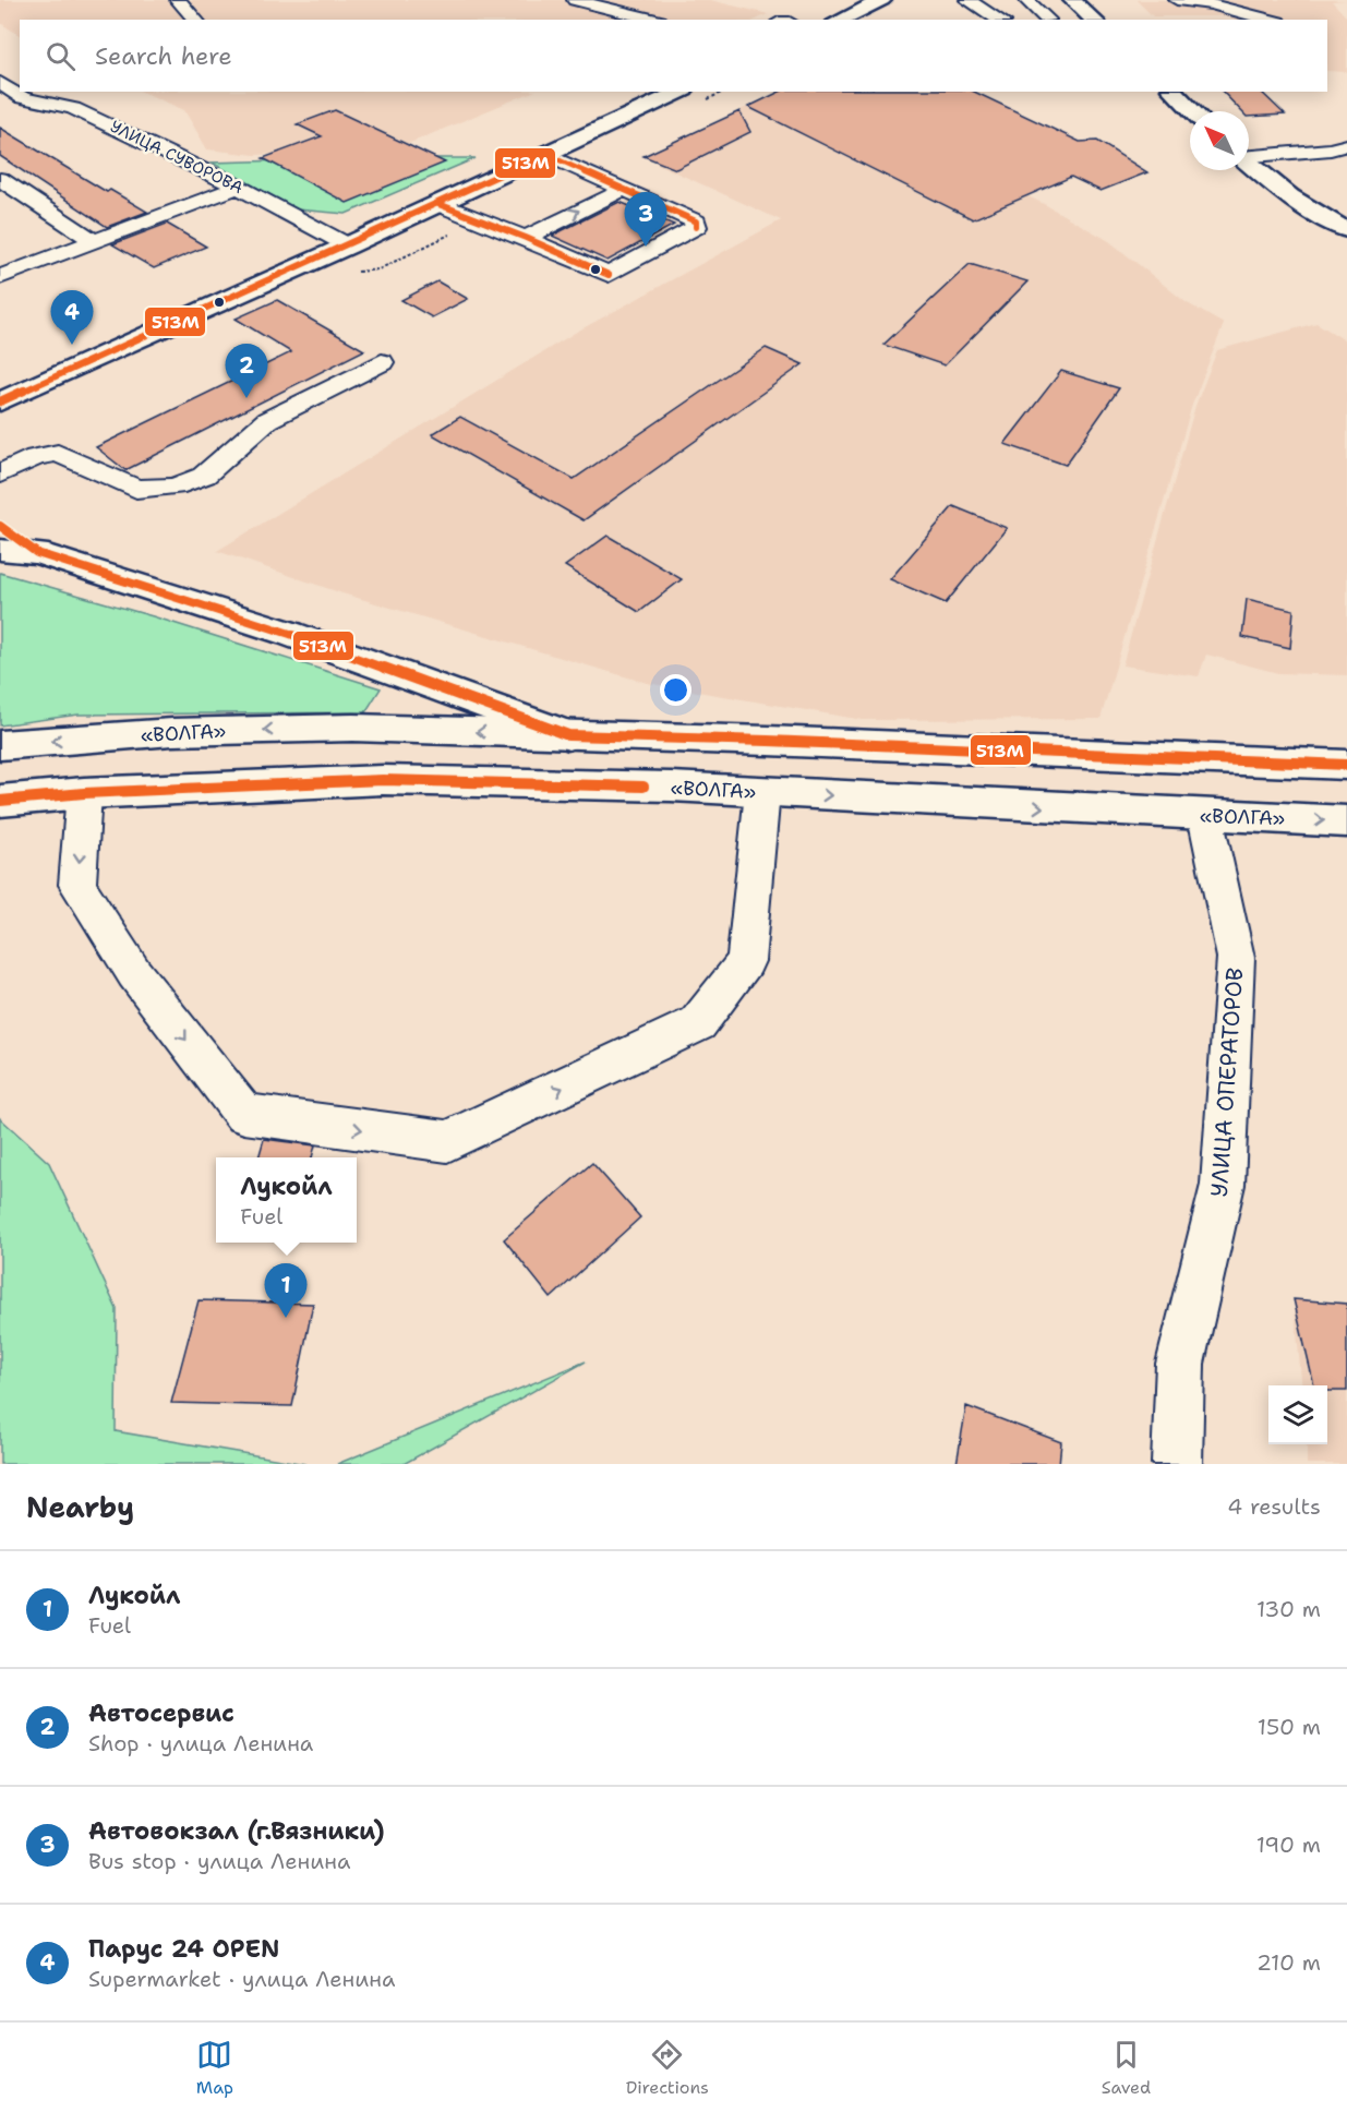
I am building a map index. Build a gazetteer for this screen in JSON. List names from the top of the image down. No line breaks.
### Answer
{"streets":{"main road":["«ВОЛГА»"],"street":["УЛИЦА СУВОРОВА","УЛИЦА ОПЕРАТОРОВ"]},"crossings":[["«ВОЛГА»","УЛИЦА ОПЕРАТОРОВ"]],"lines":["transit line 513М"],"north":"top left","page":{"search":"Search here","pins":["3","4","2","1"],"popup":["Лукойл","Fuel"],"heading":["Nearby","4 results"],"list":[{"mark":"1","name":"Лукойл","note":"Fuel","value":"130 m"},{"mark":"2","name":"Автосервис","note":"Shop · улица Ленина","value":"150 m"},{"mark":"3","name":"Автовокзал (г.Вязники)","note":"Bus stop · улица Ленина","value":"190 m"},{"mark":"4","name":"Парус 24 OPEN","note":"Supermarket · улица Ленина","value":"210 m"}],"nav":["Map","Directions","Saved"]}}
